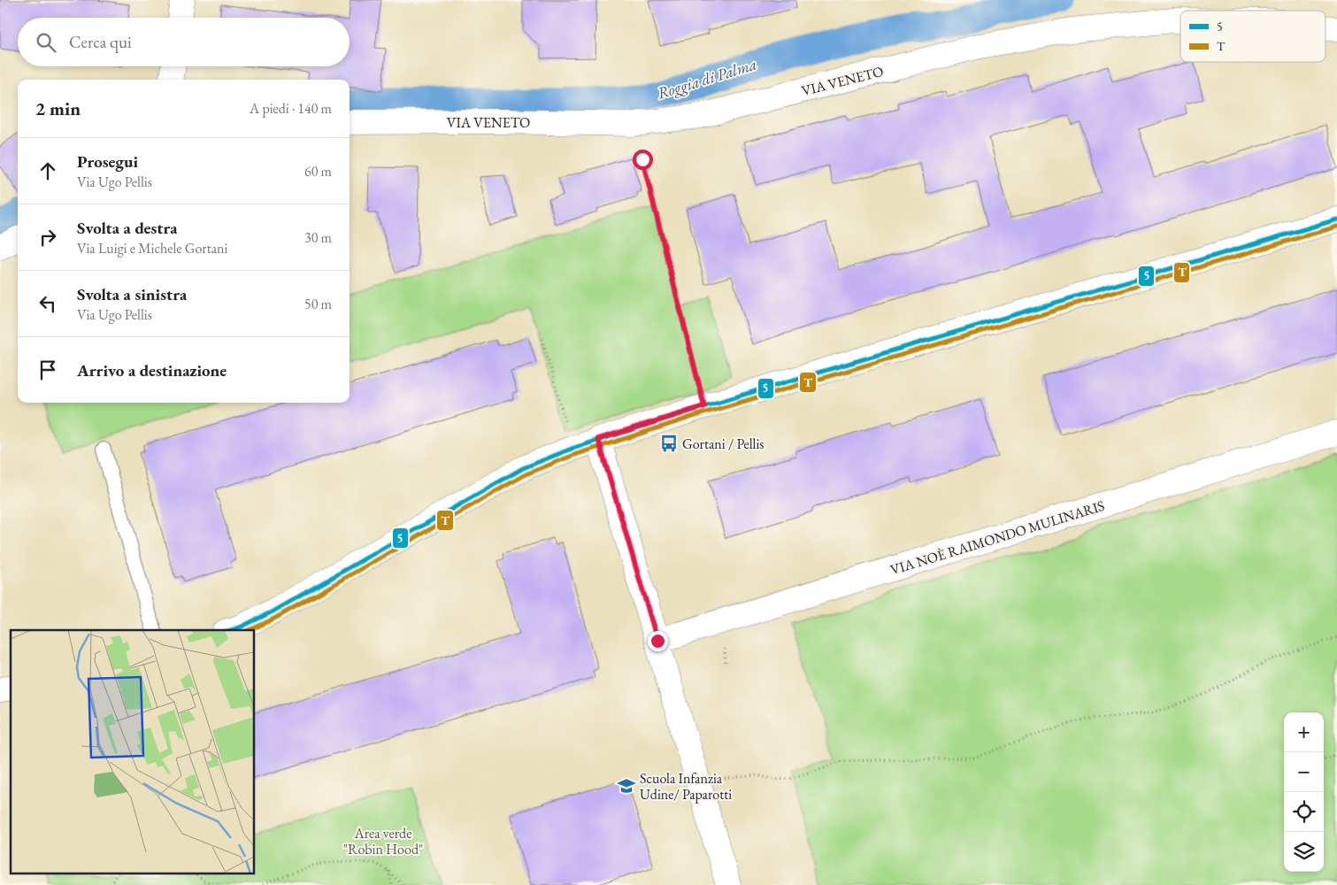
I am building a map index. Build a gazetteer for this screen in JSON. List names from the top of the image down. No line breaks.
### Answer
{"streets":{"street":["VIA VENETO","VIA NOÈ RAIMONDO MULINARIS"]},"water":["Roggia di Palma"],"parks":["Area verde \"Robin Hood\""],"places":{"bus stop":["Gortani / Pellis"],"school or university":["Scuola Infanzia Udine/ Paparotti"]},"lines":["transit line 5","transit line T"],"legend":["5","T"],"page":{"search":"Cerca qui","heading":["2 min","A piedi · 140 m"],"list":[["Prosegui","Via Ugo Pellis","60 m"],["Svolta a destra","Via Luigi e Michele Gortani","30 m"],["Svolta a sinistra","Via Ugo Pellis","50 m"],"Arrivo a destinazione"],"map_buttons":["+","−"]}}
